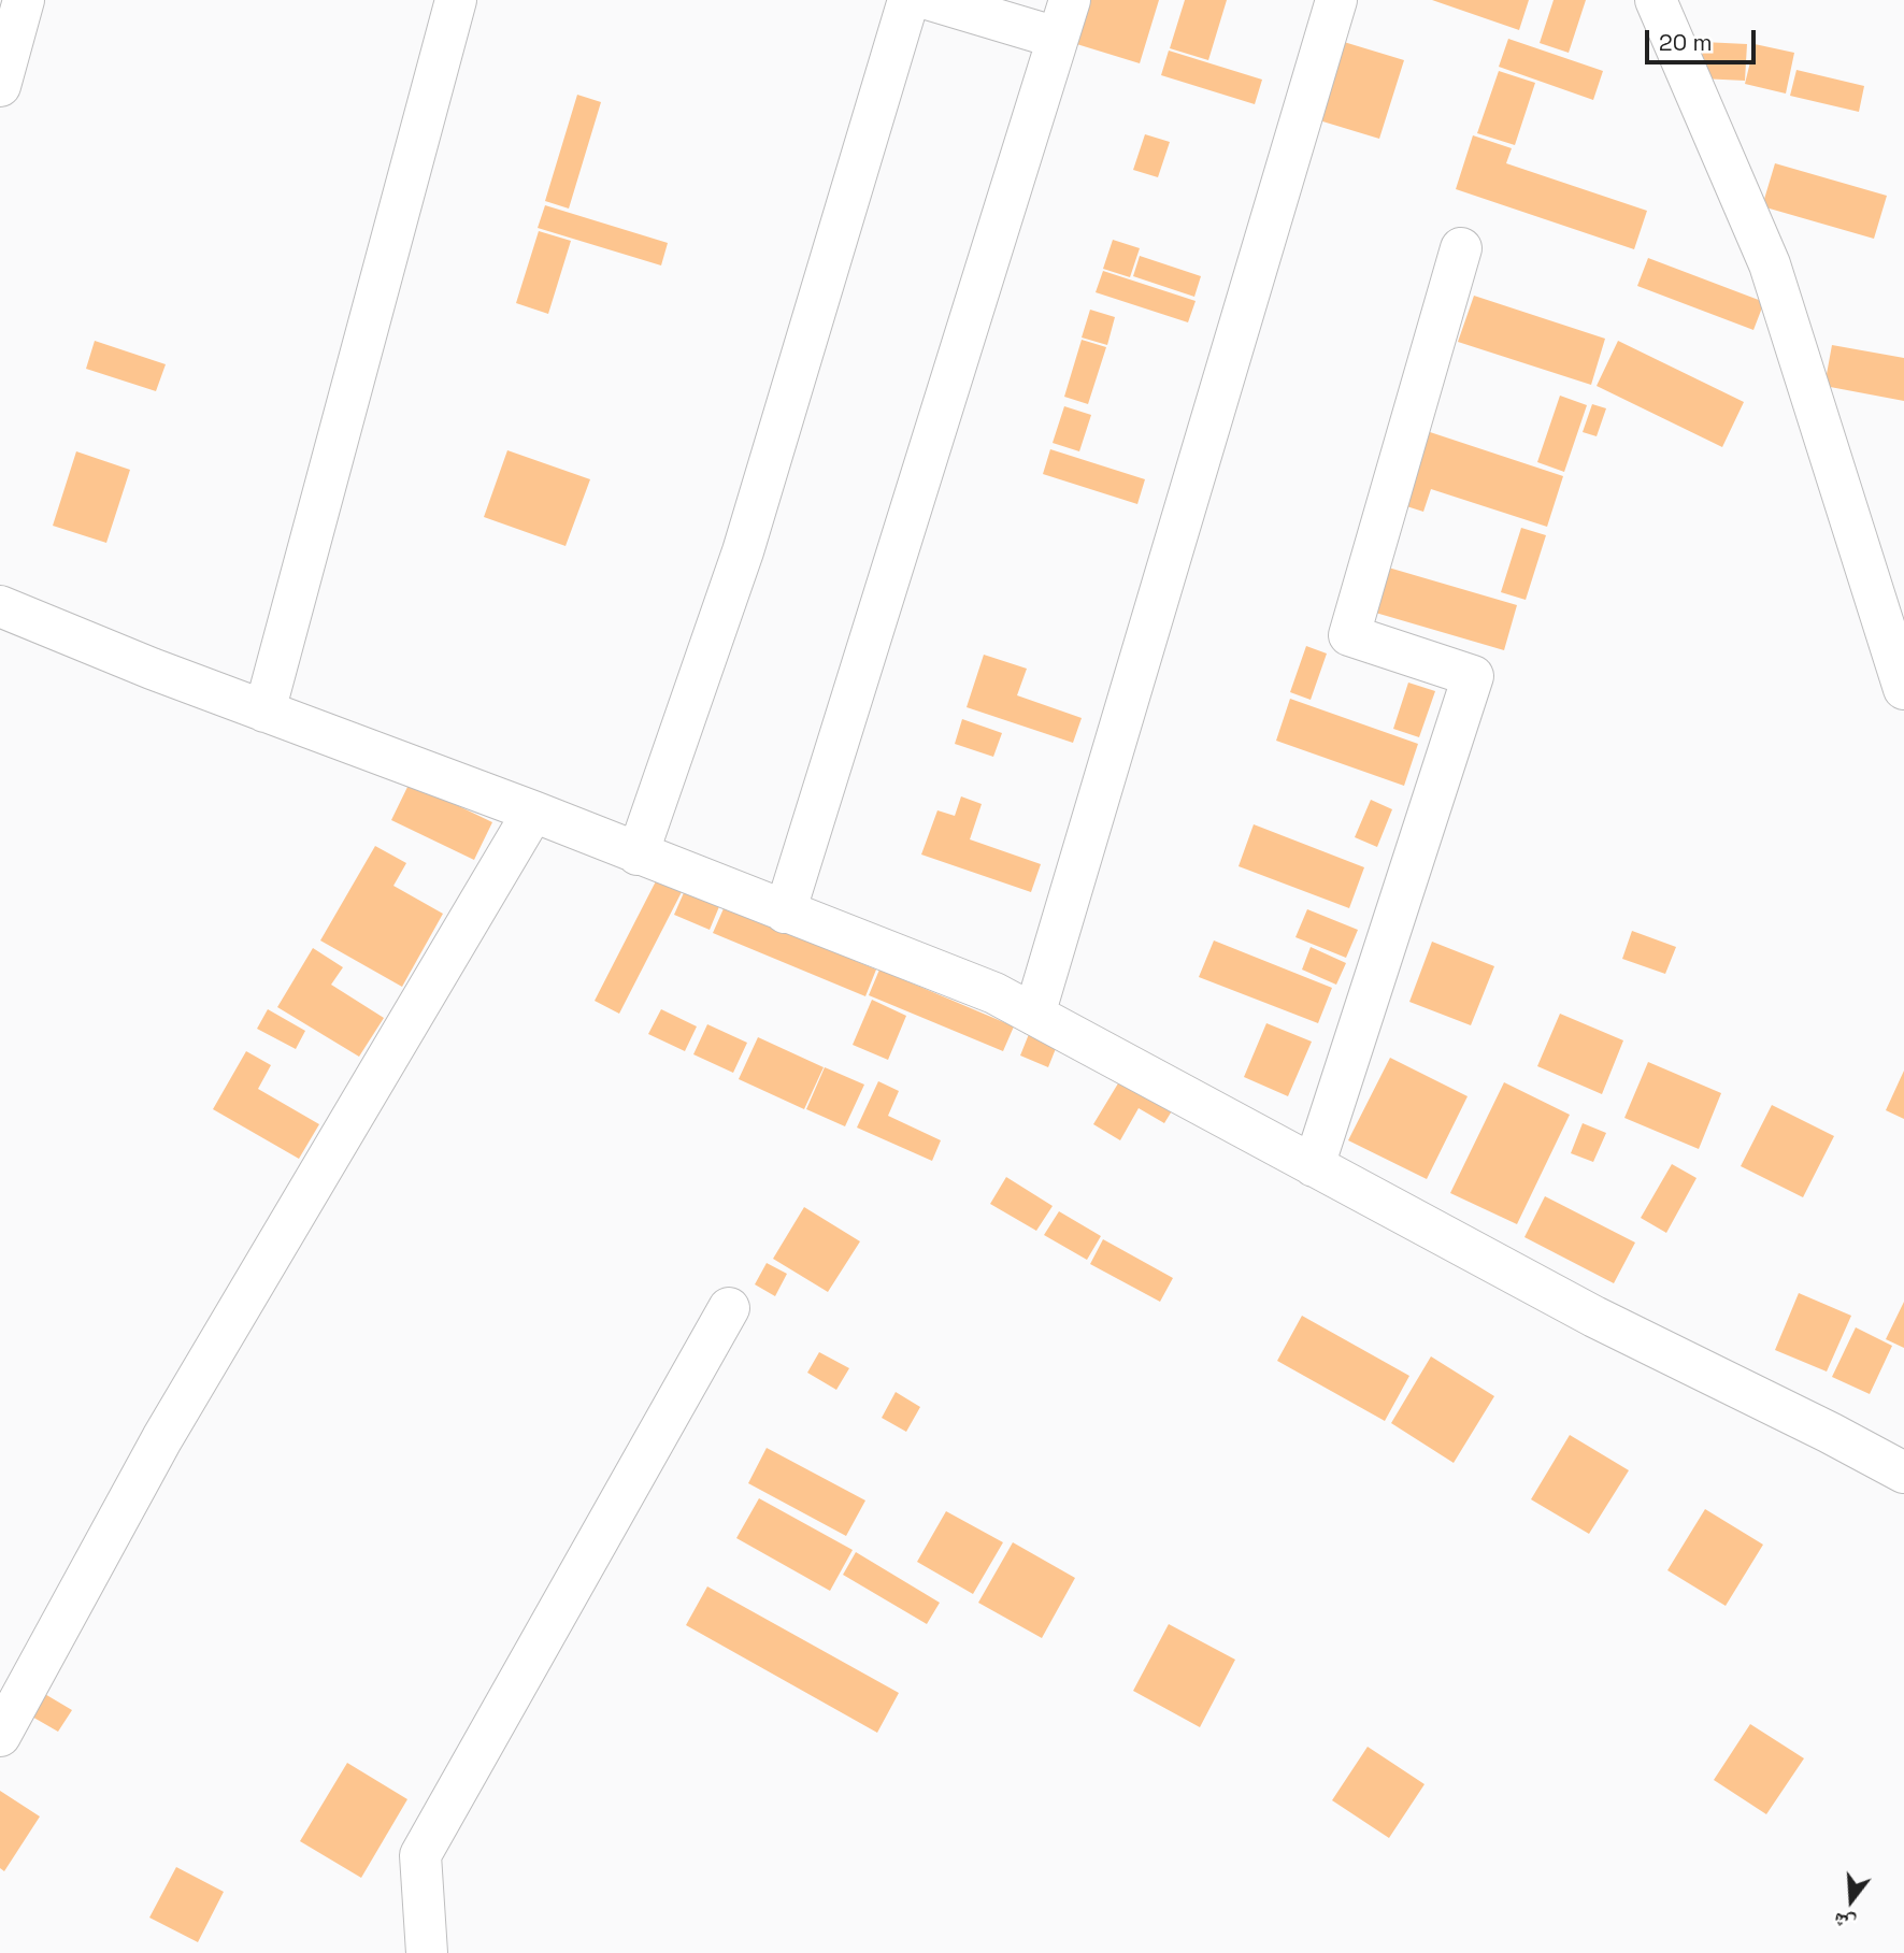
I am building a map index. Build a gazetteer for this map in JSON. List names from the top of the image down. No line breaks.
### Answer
{"scale_bar":"20 m","north":"bottom"}
